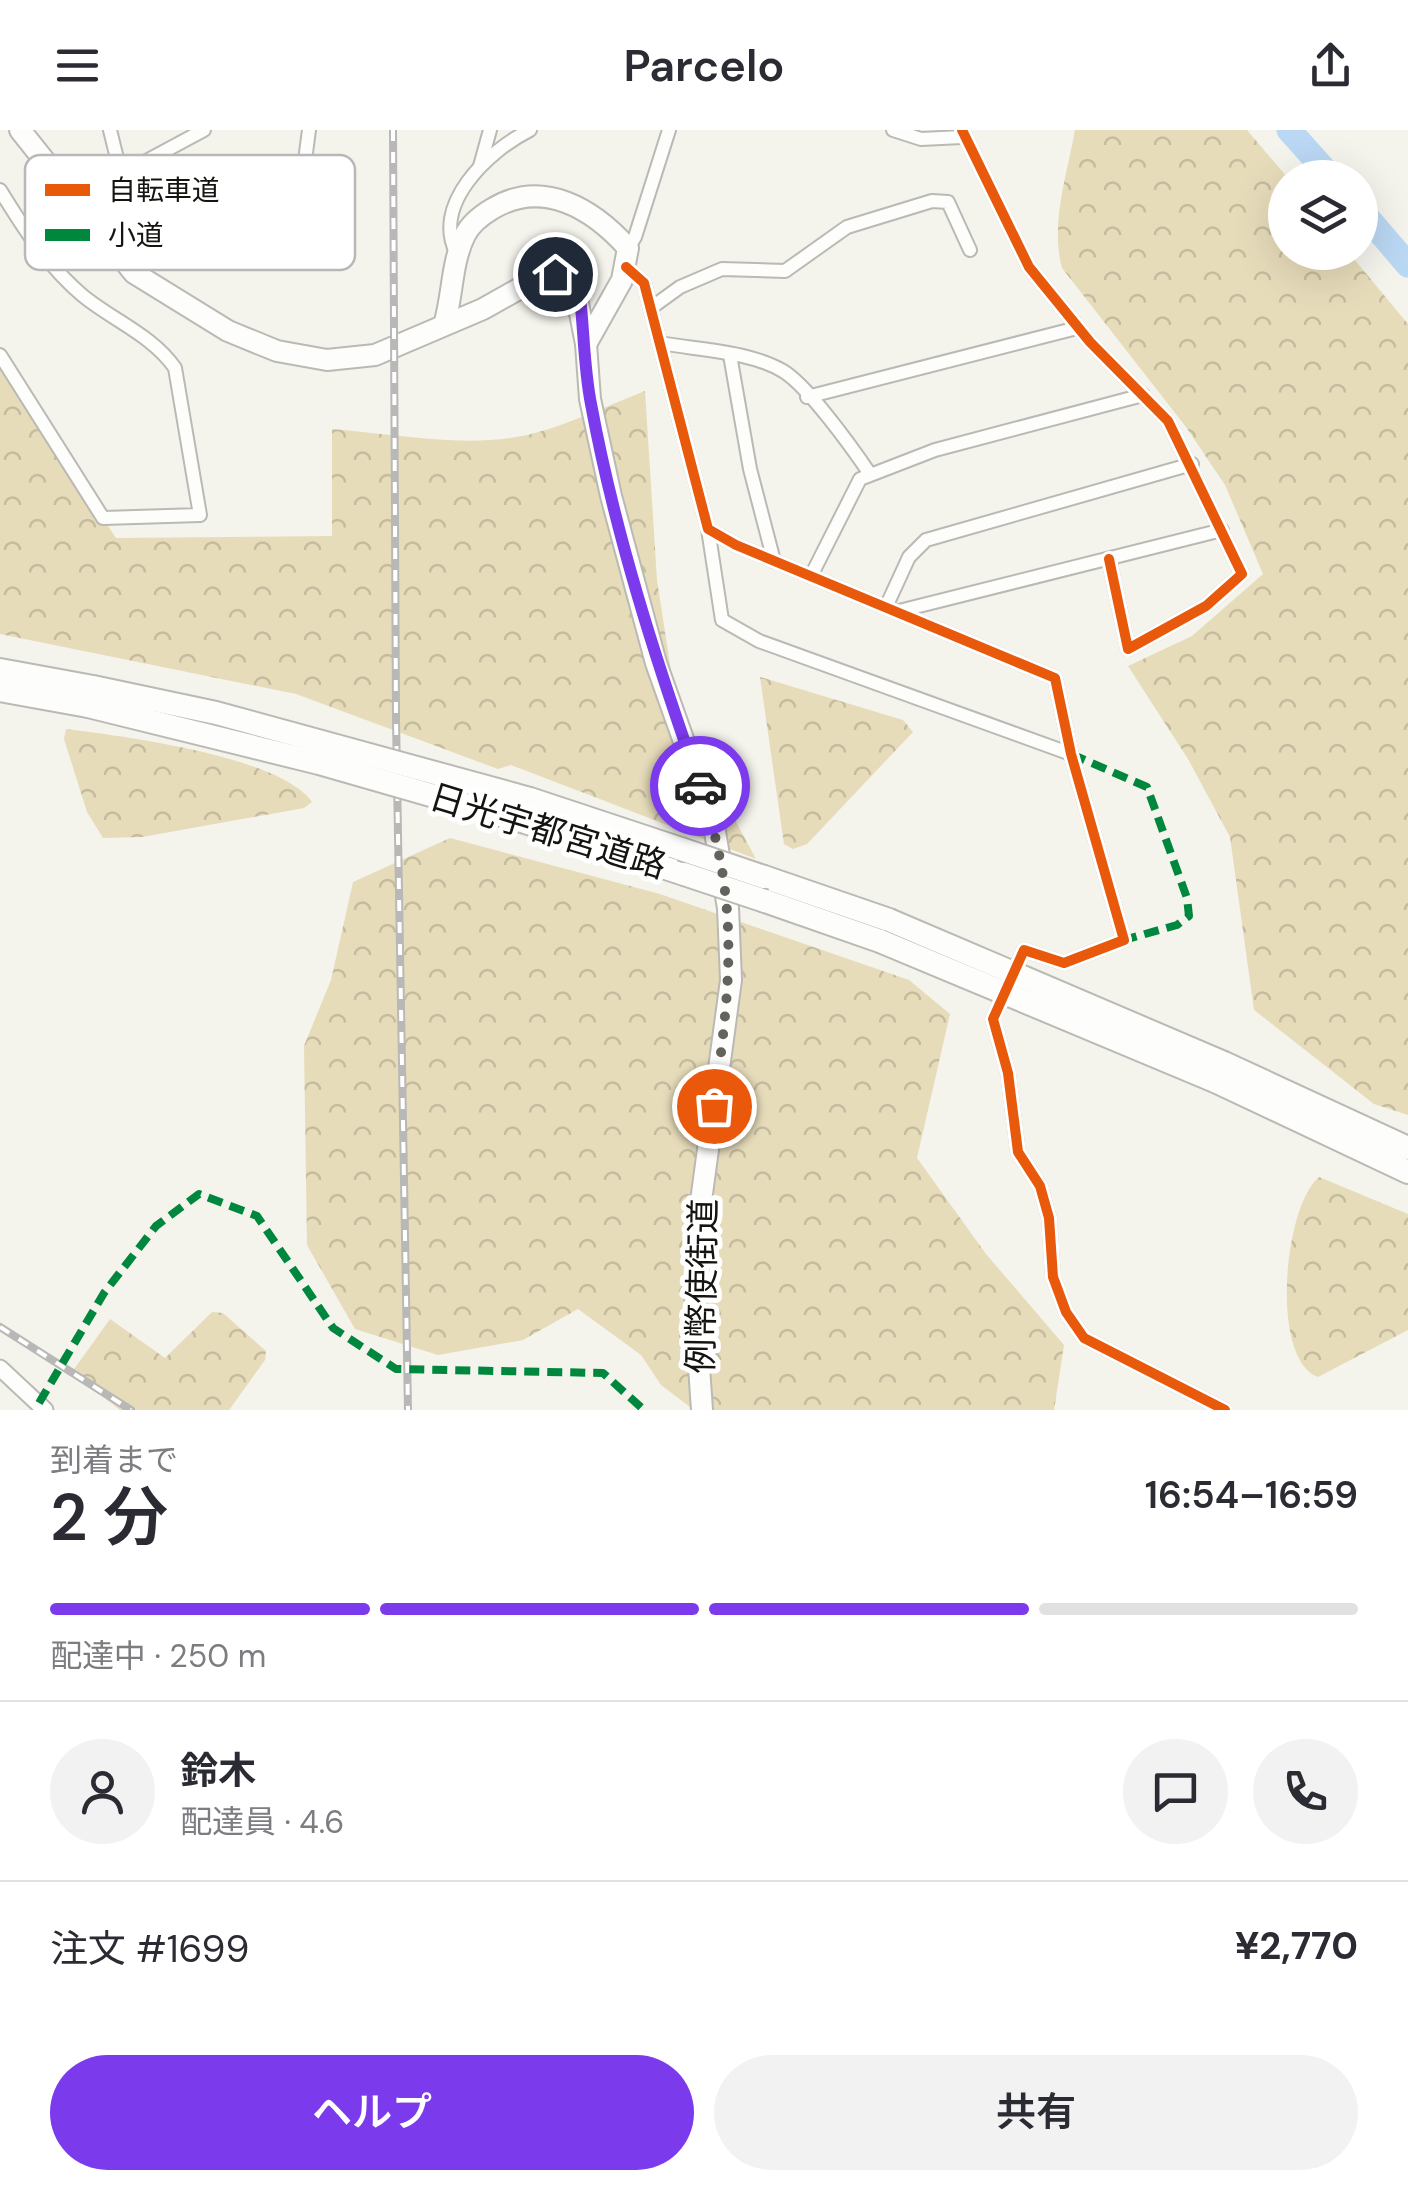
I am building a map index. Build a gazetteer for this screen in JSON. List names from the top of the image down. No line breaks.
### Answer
{"streets":{"highway":["日光宇都宮道路","例幣使街道"]},"legend":["自転車道","小道"],"page":{"header":"Parcelo","heading":["2 分","到着まで","16:54–16:59"],"panel":["鈴木","配達員 · 4.6","注文 #1699","¥2,770"],"bar":"配達中 · 250 m","buttons":["ヘルプ","共有"]}}
